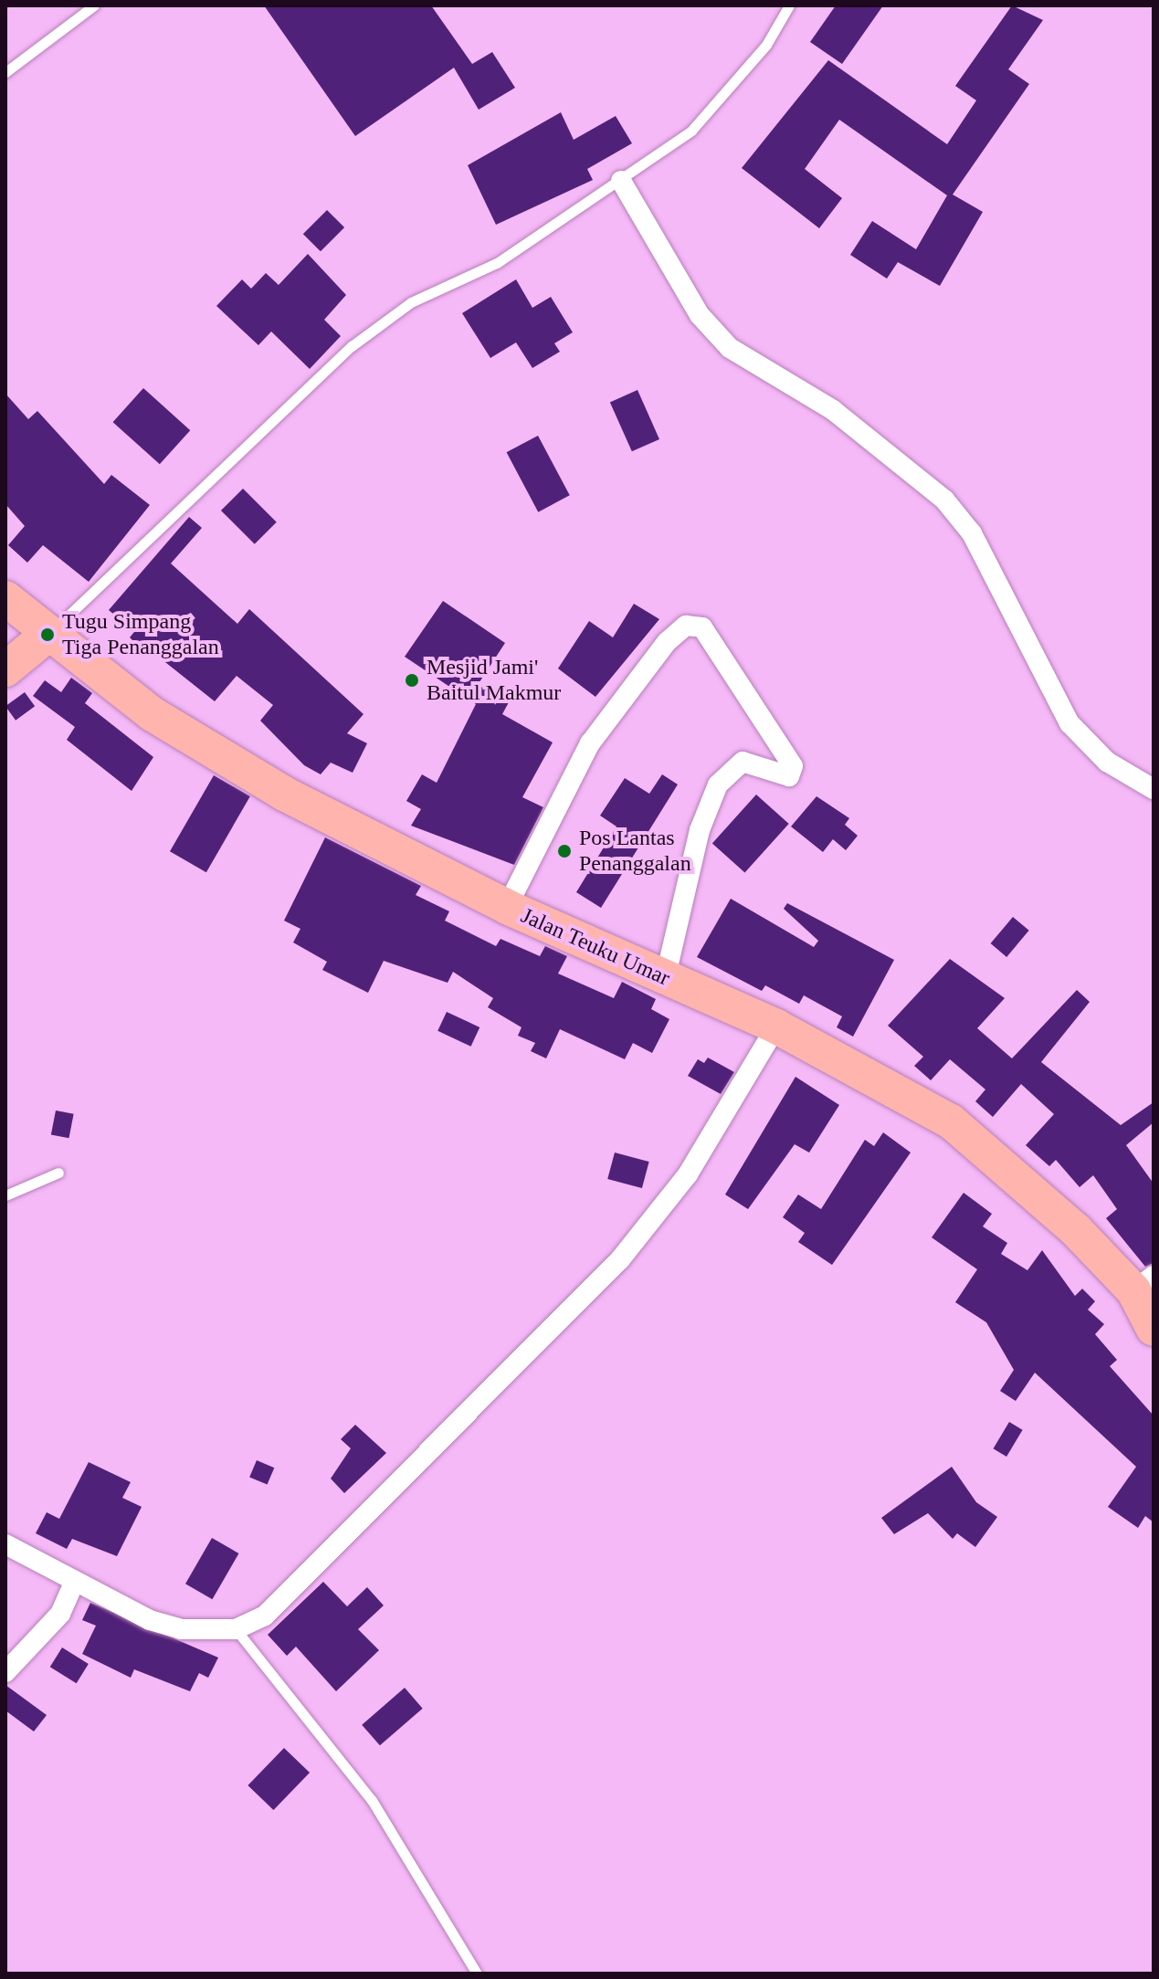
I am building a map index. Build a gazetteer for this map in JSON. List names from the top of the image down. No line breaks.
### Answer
{"streets":{"highway":["Jalan Teuku Umar"]},"places":["Tugu Simpang Tiga Penanggalan","Mesjid Jami' Baitul Makmur","Pos Lantas Penanggalan"]}
